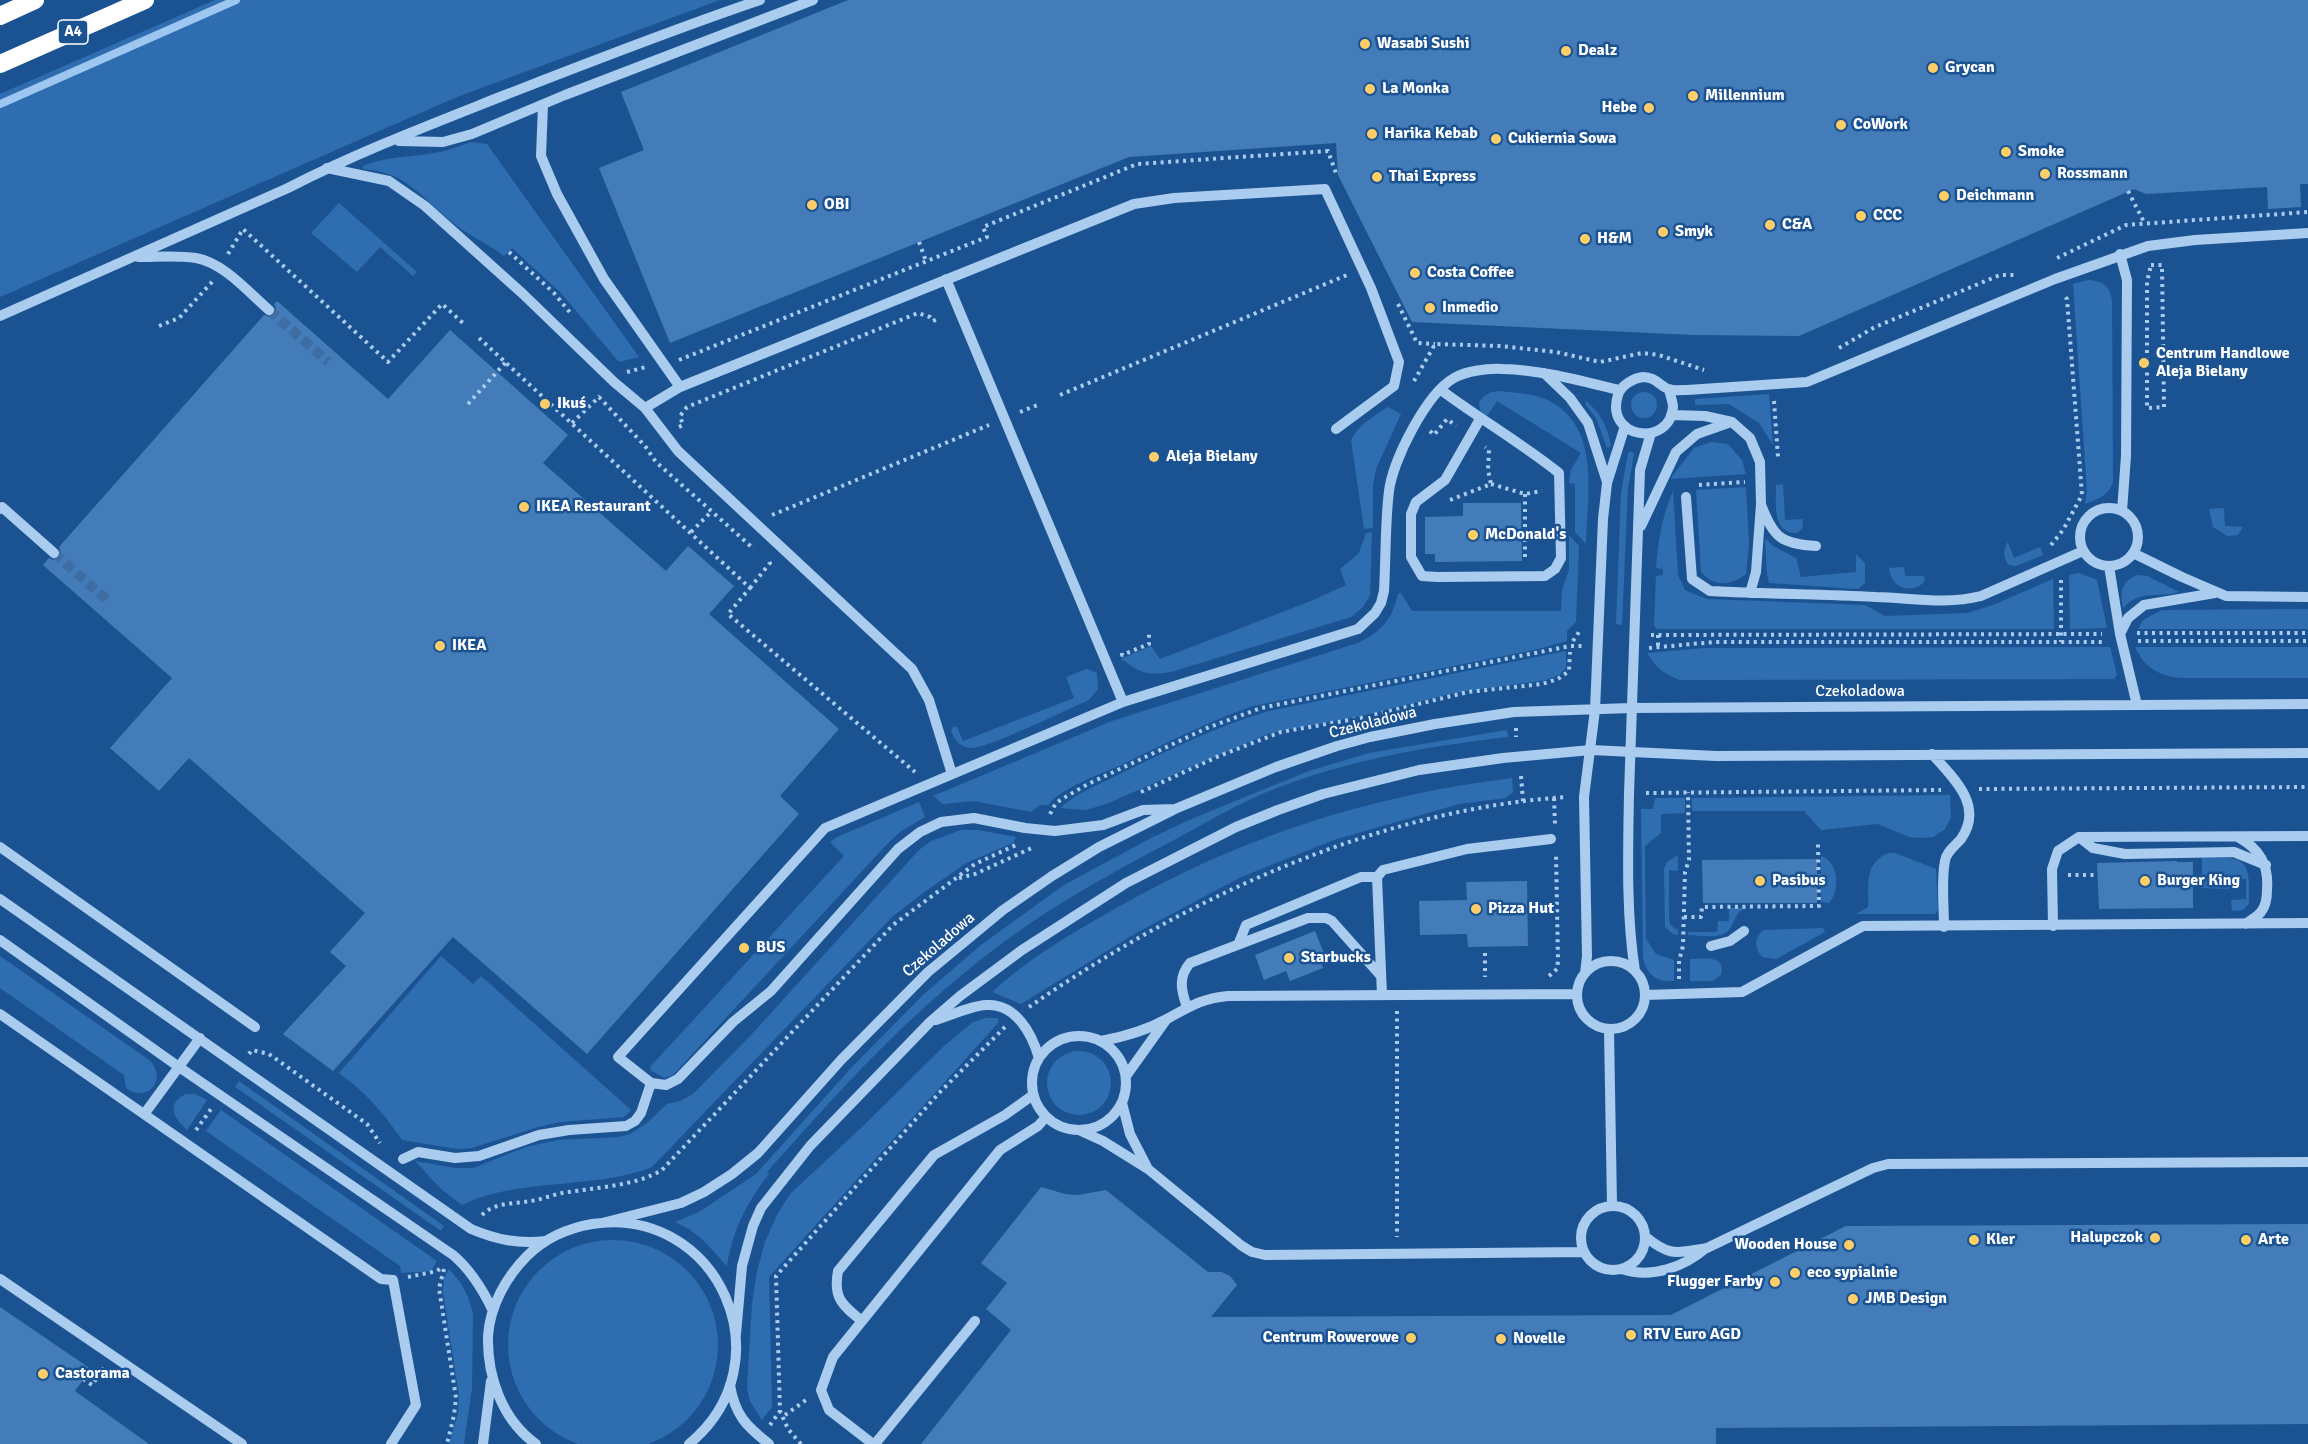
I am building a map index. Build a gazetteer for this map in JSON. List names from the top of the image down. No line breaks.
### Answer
{"streets":{"highway":["A4"],"street":["Czekoladowa"]},"places":["Wasabi Sushi","Dealz","Grycan","La Monka","Millennium","Hebe","CoWork","Harika Kebab","Cukiernia Sowa","Smoke","Rossmann","Thai Express","Deichmann","OBI","CCC","C&A","Smyk","H&M","Costa Coffee","Inmedio","Centrum Handlowe Aleja Bielany","Ikuś","Aleja Bielany","IKEA Restaurant","McDonald's","IKEA","Pasibus","Burger King","Pizza Hut","BUS","Starbucks","Halupczok","Kler","Arte","Wooden House","eco sypialnie","Flugger Farby","JMB Design","RTV Euro AGD","Centrum Rowerowe","Novelle","Castorama"]}
